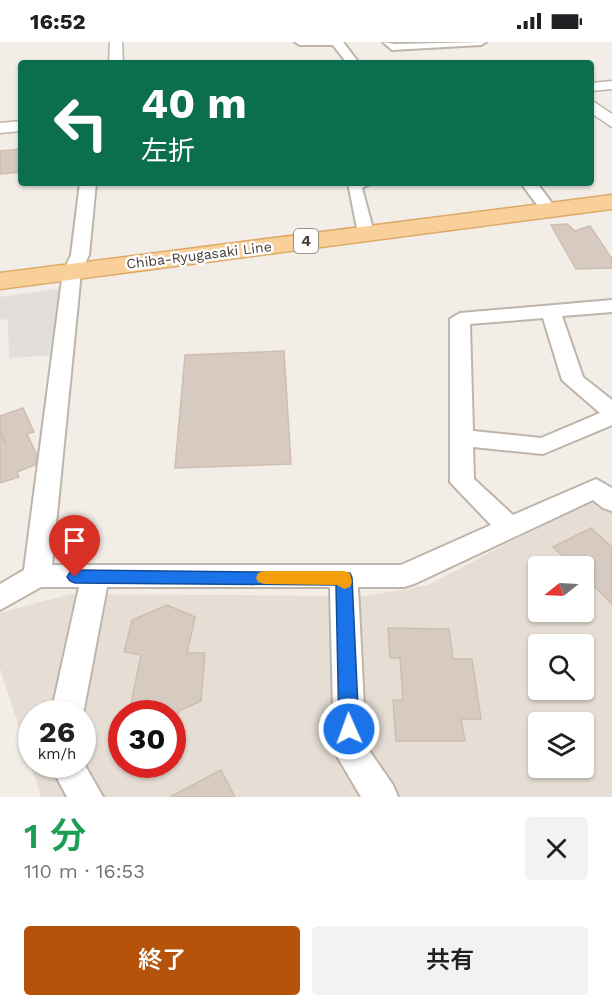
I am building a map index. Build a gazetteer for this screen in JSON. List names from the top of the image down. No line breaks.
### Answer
{"streets":{"main road":["4","Chiba-Ryugasaki Line"]},"north":"left","page":{"status":"16:52","turn":["40 m","左折"],"speed":"26 km/h","limit":"30","heading":["1 分","110 m · 16:53"],"buttons":["終了","共有"]}}
